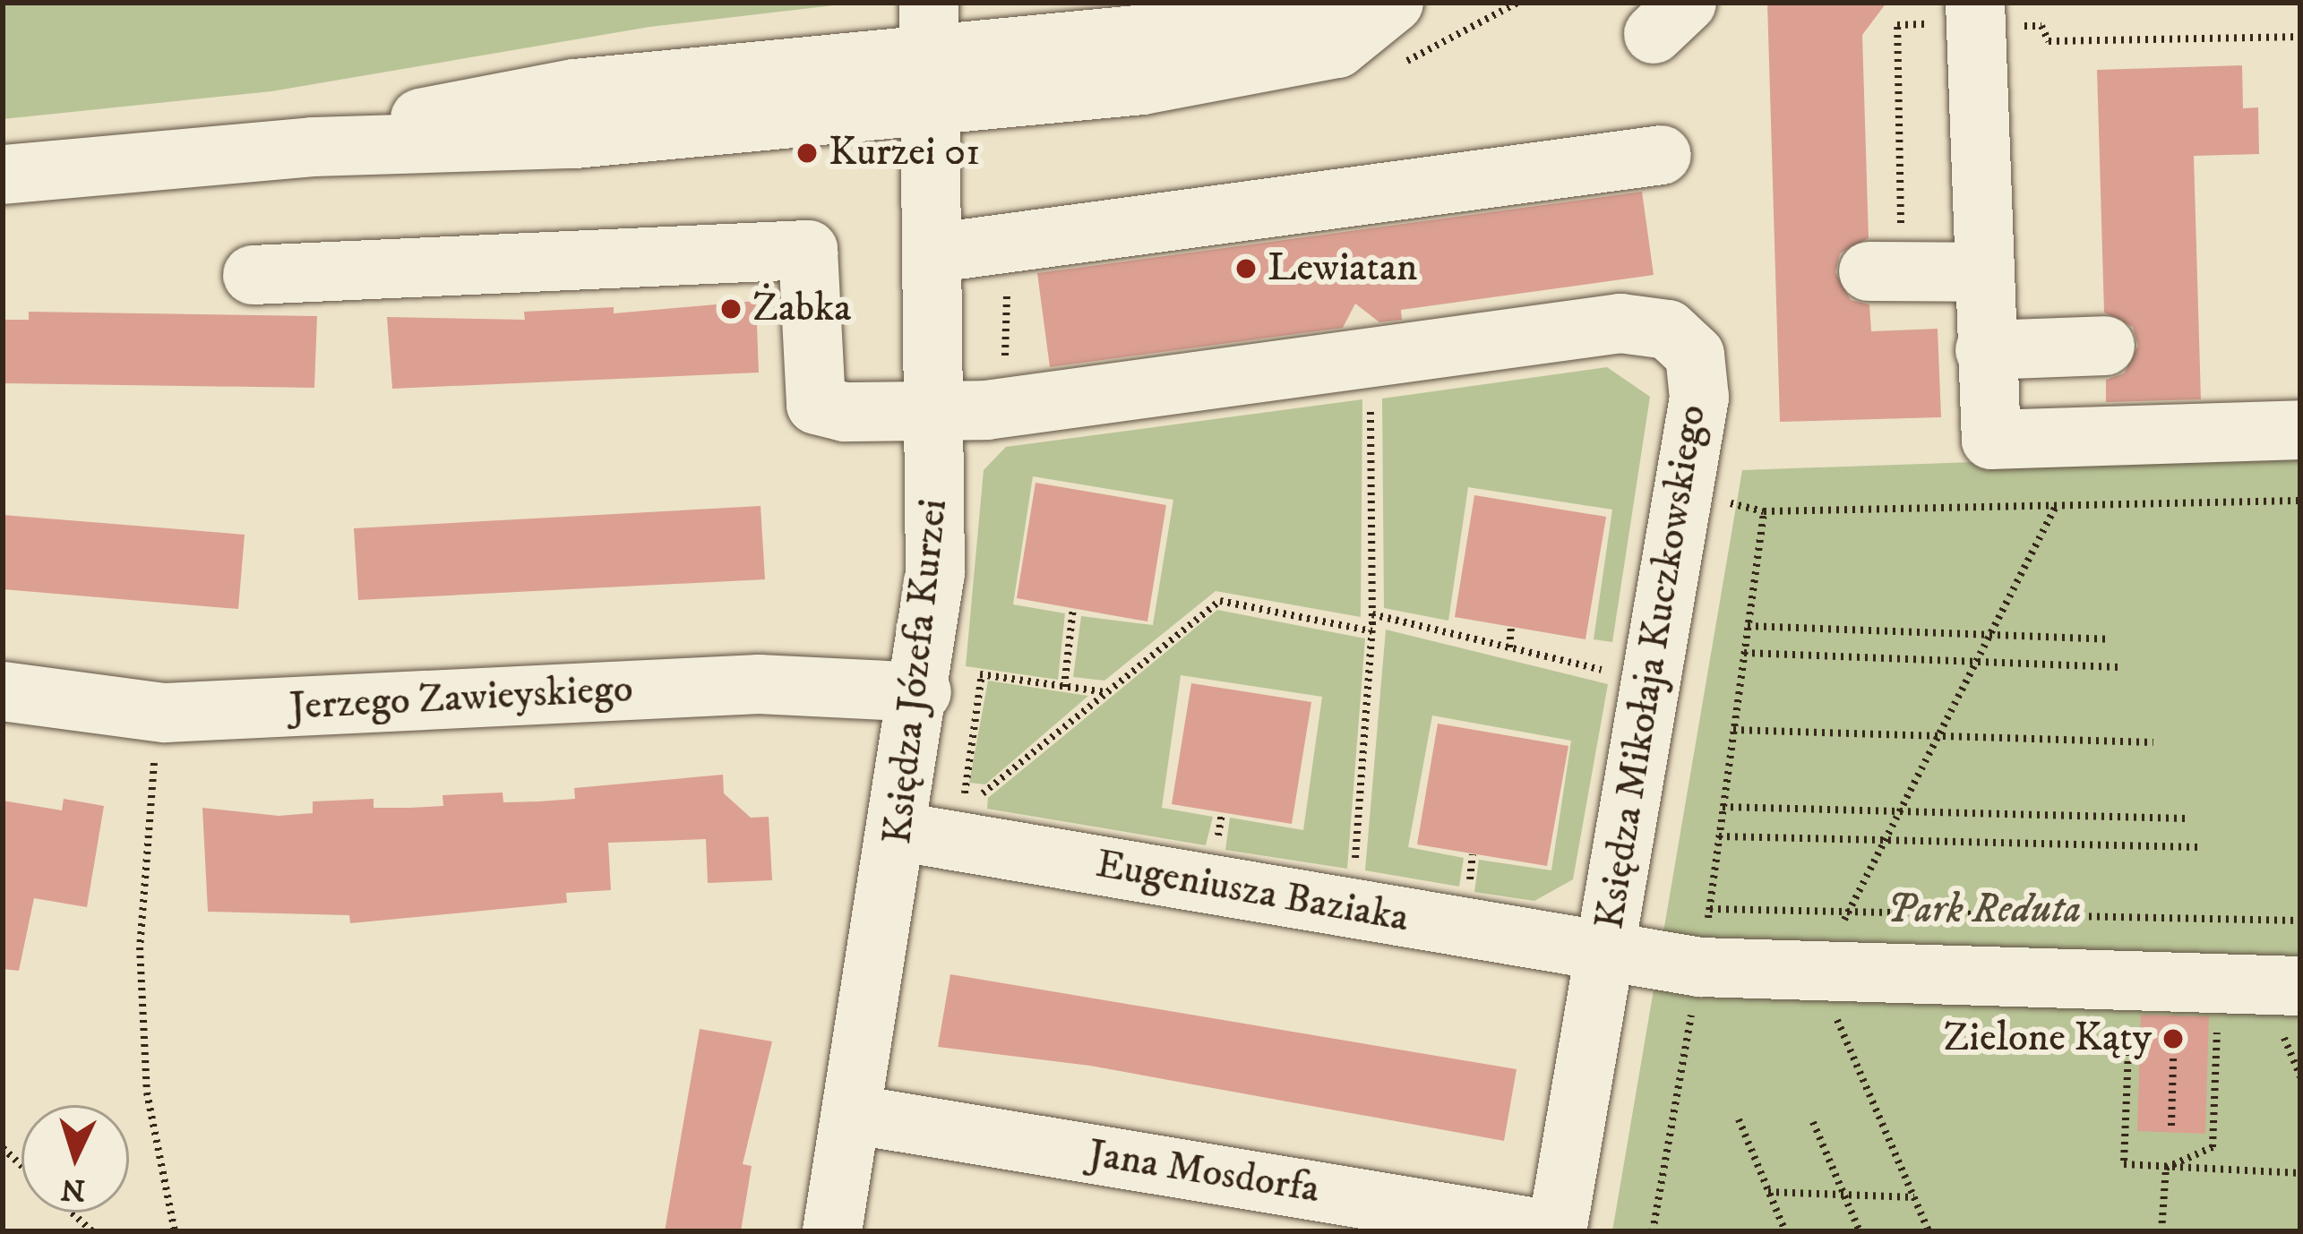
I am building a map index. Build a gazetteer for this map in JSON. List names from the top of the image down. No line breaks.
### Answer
{"streets":{"street":["Księdza Mikołaja Kuczkowskiego","Księdza Józefa Kurzei","Jerzego Zawieyskiego","Eugeniusza Baziaka","Jana Mosdorfa"]},"crossings":[["Księdza Mikołaja Kuczkowskiego","Księdza Józefa Kurzei"],["Księdza Mikołaja Kuczkowskiego","Eugeniusza Baziaka"],["Księdza Mikołaja Kuczkowskiego","Jana Mosdorfa"],["Księdza Józefa Kurzei","Jerzego Zawieyskiego"],["Księdza Józefa Kurzei","Eugeniusza Baziaka"],["Księdza Józefa Kurzei","Jana Mosdorfa"]],"parks":["Park Reduta"],"places":["Kurzei 01","Lewiatan","Żabka","Zielone Kąty"],"north":"bottom"}
